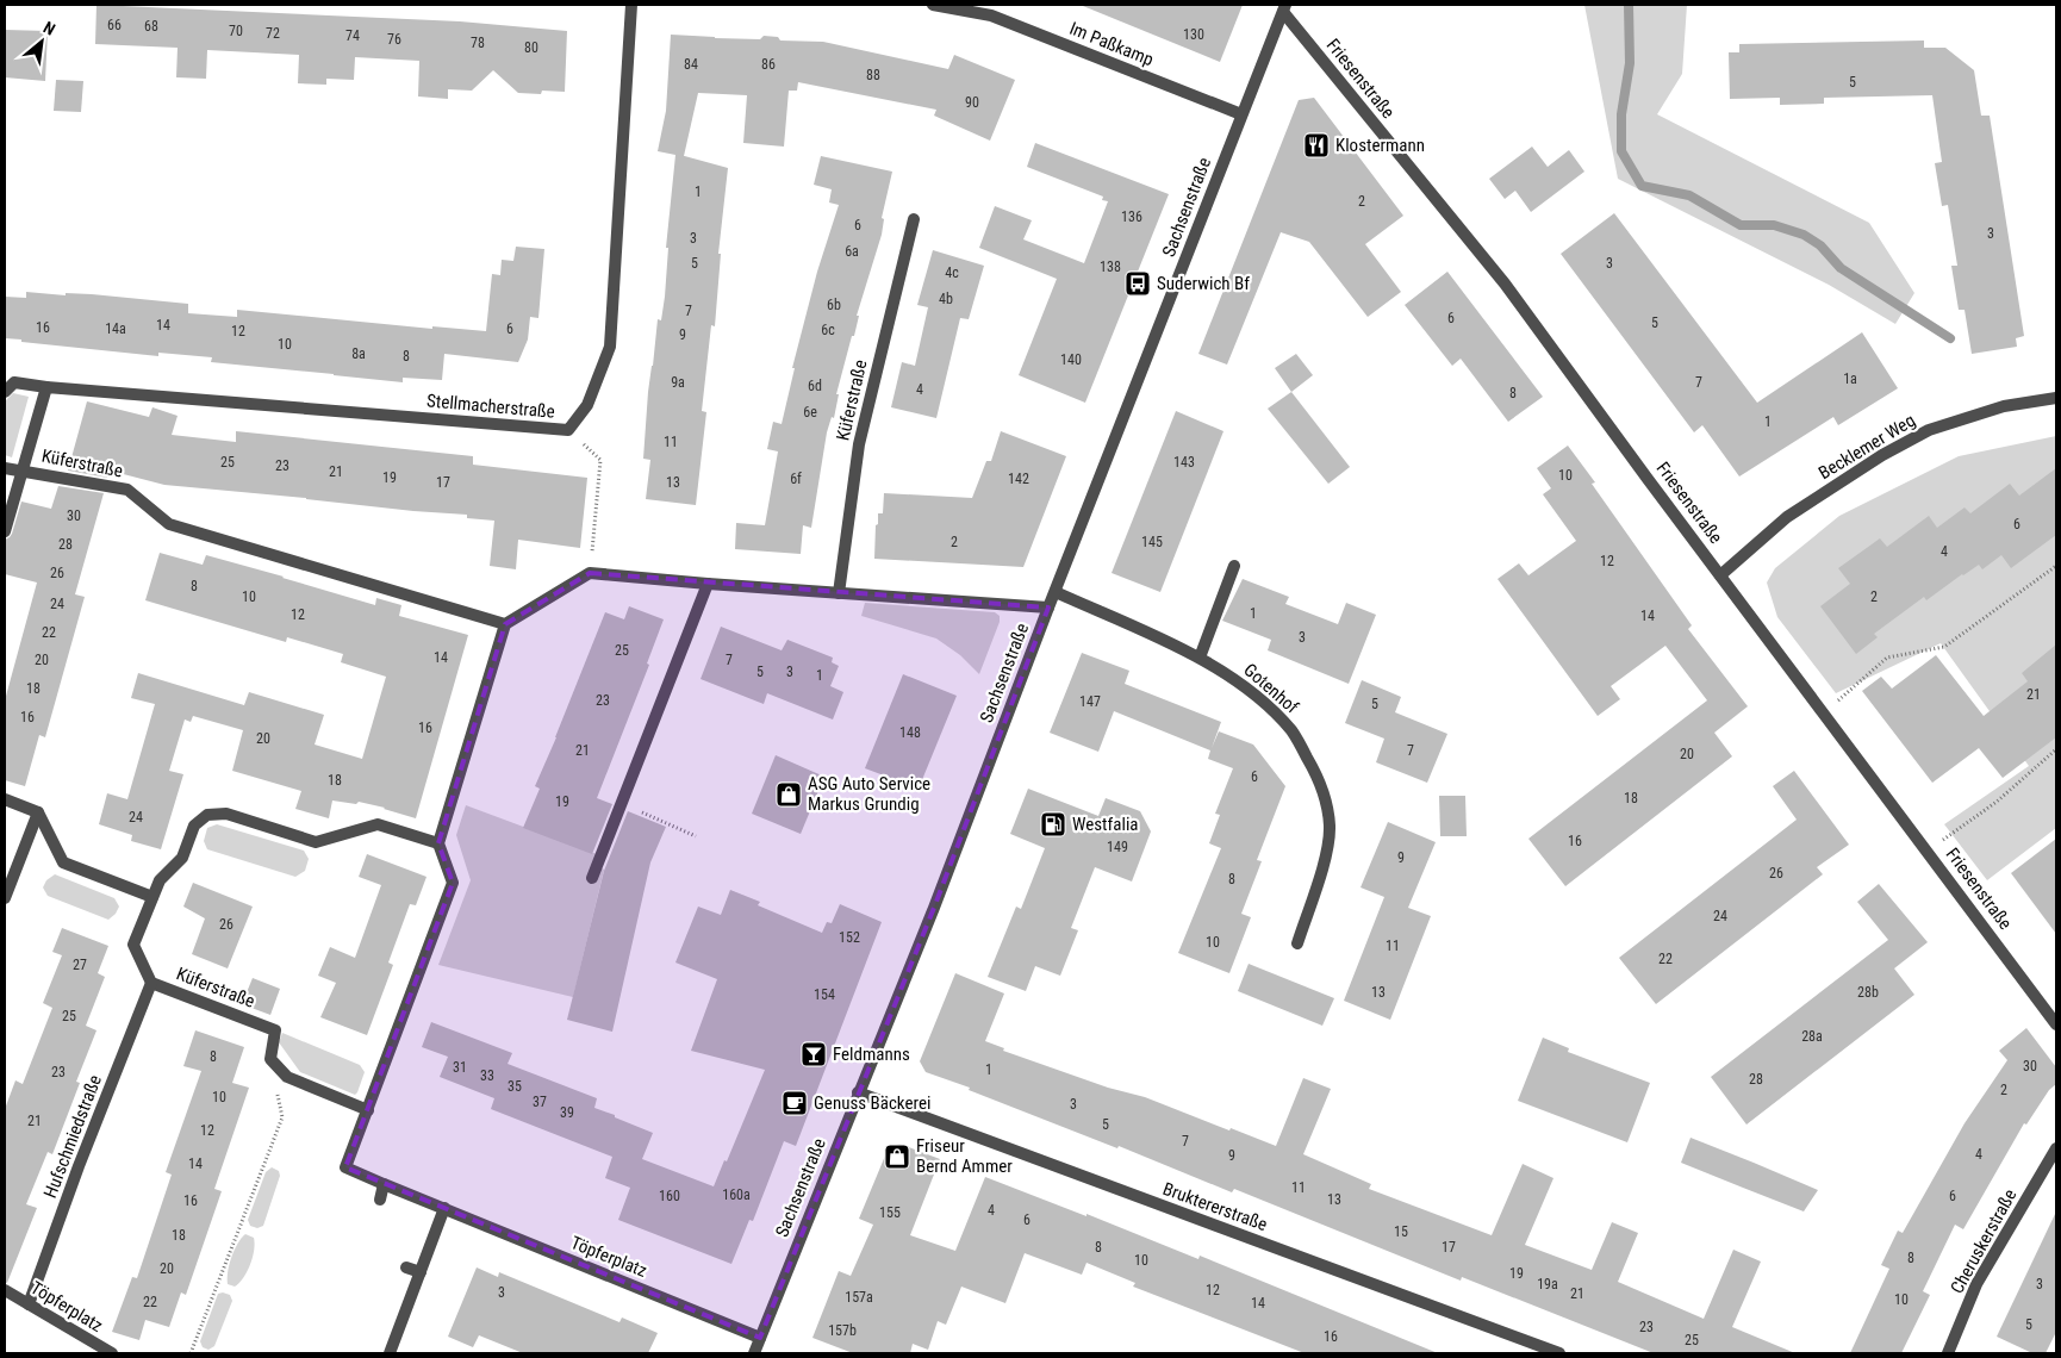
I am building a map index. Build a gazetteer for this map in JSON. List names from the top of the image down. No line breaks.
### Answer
{"streets":{"street":["Im Paßkamp","Friesenstraße","Sachsenstraße","Küferstraße","Stellmacherstraße","Becklemer Weg","Gotenhof","Hufschmiedstraße","Bruktererstraße","Cheruskerstraße","Töpferplatz"]},"crossings":[["Im Paßkamp","Sachsenstraße"],["Friesenstraße","Sachsenstraße"],["Friesenstraße","Becklemer Weg"],["Sachsenstraße","Gotenhof"],["Sachsenstraße","Bruktererstraße"],["Sachsenstraße","Töpferplatz"],["Küferstraße","Hufschmiedstraße"],["Hufschmiedstraße","Töpferplatz"]],"places":{"restaurant":["Klostermann"],"bus stop":["Suderwich Bf"],"shop":["ASG Auto Service Markus Grundig","Friseur Bernd Ammer"],"fuel station":["Westfalia"],"bar":["Feldmanns"],"cafe":["Genuss Bäckerei"]},"house_numbers":["66","68","70","72","130","74","76","78","80","84","86","88","5","90","1","2","136","6","3","3","6a","5","3","138","4c","4b","6b","7","6","5","14","16","14a","6","6c","12","9","10","8a","8","140","1a","9a","7","6d","4","8","6e","1","11","25","143","23","21","10","19","6f","142","17","13","30","6","2","145","28","4","12","26","8","10","2","24","1","12","14","22","3","25","14","20","7","5","3","1","18","21","23","147","5","16","16","148","20","21","7","20","6","18","18","19","24","16","149","9","26","8","24","26","152","10","11","22","27","13","28b","154","25","28a","8","30","31","1","23","33","28","35","2","10","37","3","39","21","5","12","7","4","9","14","11","160a","160","6","13","16","4","155","6","15","18","8","17","8","10","20","19","19a","3","12","3","21","157a","10","22","14","5","23","157b","16","25"],"north":"top right"}
